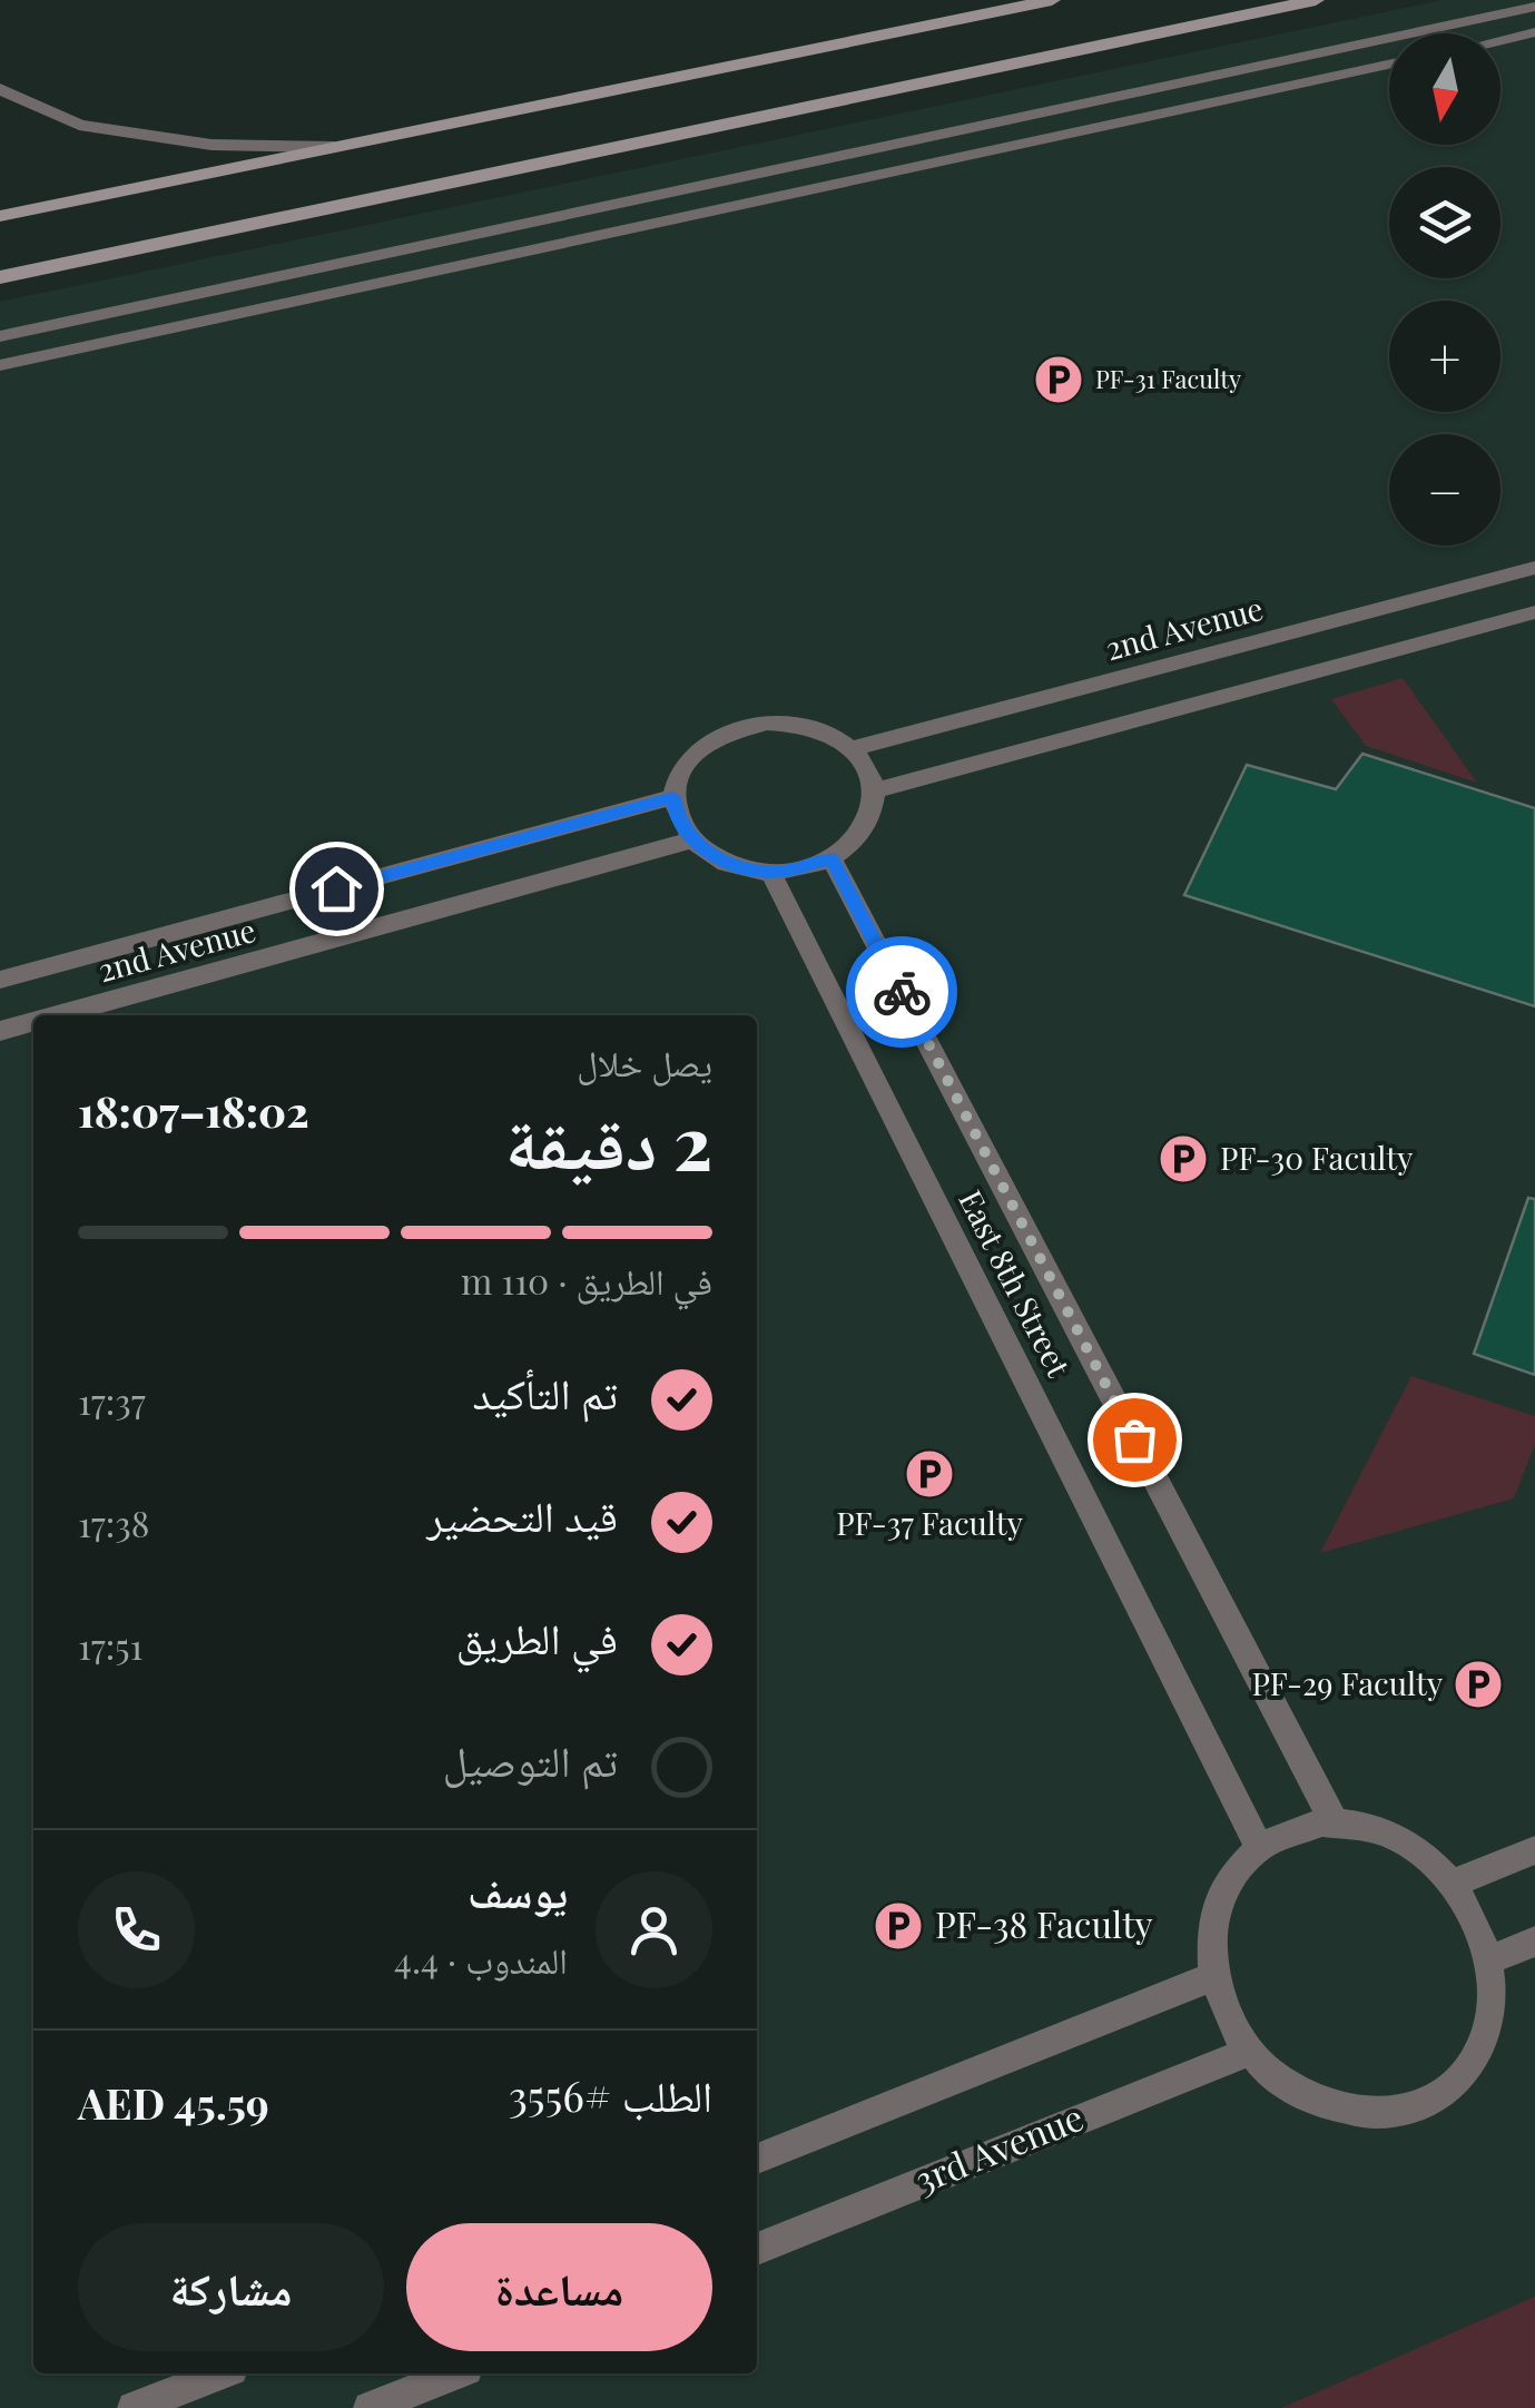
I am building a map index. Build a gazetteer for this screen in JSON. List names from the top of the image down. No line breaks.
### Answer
{"streets":{"lane":["2nd Avenue","East 8th Street","3rd Avenue"]},"crossings":[["2nd Avenue","East 8th Street"],["East 8th Street","3rd Avenue"]],"places":{"parking":["PF-31 Faculty","PF-30 Faculty","PF-37 Faculty","PF-29 Faculty","PF-38 Faculty"]},"north":"bottom","page":{"map_buttons":["+","−"],"heading":["2 دقيقة","يصل خلال","18:02–18:07"],"panel":["يوسف","المندوب · 4.4","الطلب #3556","AED 45.59"],"bar":"في الطريق · 110 m","list":[["تم التأكيد","17:37"],["قيد التحضير","17:38"],["في الطريق","17:51"],"تم التوصيل"],"buttons":["مساعدة","مشاركة"]}}
